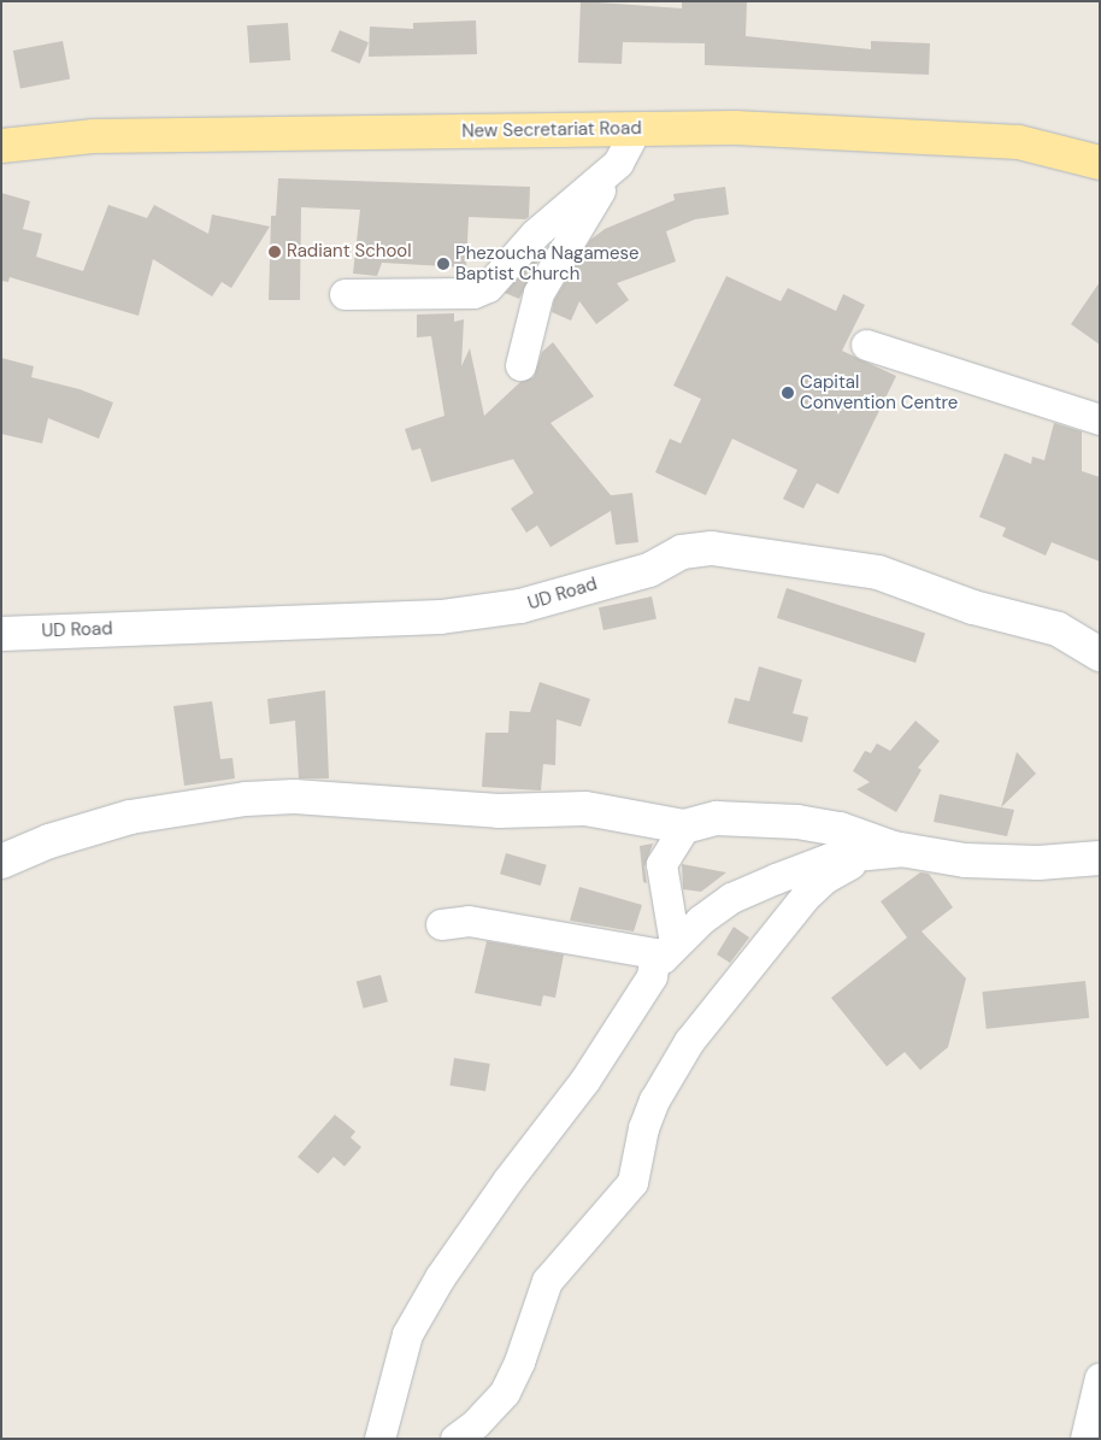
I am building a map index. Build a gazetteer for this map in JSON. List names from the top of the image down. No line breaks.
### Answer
{"streets":{"main road":["New Secretariat Road","UD Road"]},"places":["Radiant School","Phezoucha Nagamese Baptist Church","Capital Convention Centre"]}
